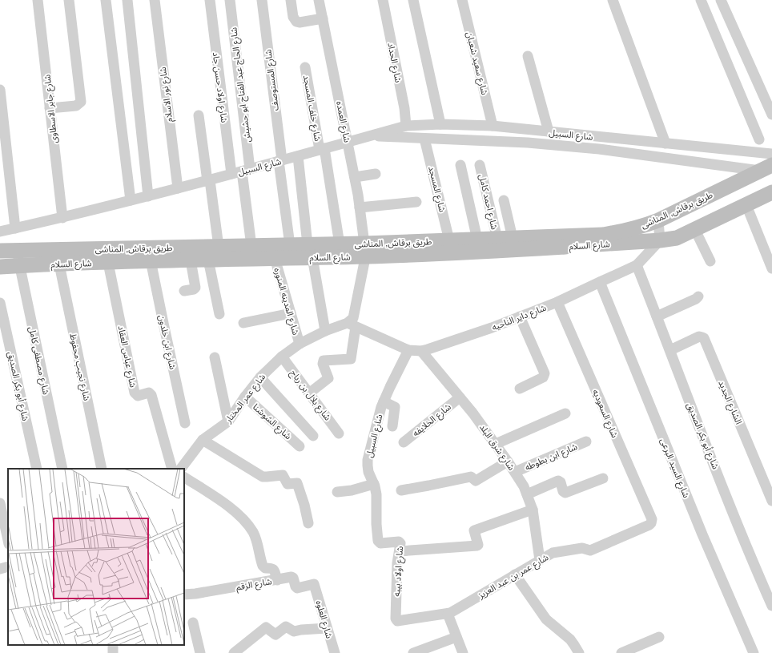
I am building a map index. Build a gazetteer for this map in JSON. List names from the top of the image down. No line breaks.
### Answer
{"streets":{"street":["شارع الحداد","شارع سعيد شعبان","شارع المستوصف","شارع الحاج عبد الفتاح ابو حشيش","شارع اولاد حسن جاد","شارع نور الاسلام","شارع خلف المسجد","شارع جابر الاسطاوى","شارع العمده","شارع السبيل","شارع المسجد","شارع احمد كامل","طريق برقاش, المناشى","شارع السلام","شارع المدينه المنوره","شارع داير الناحيه","شارع ابن خلدون","شارع عباس العقاد","شارع مصطفى كامل","شارع نجيب محفوظ","شارع أبو بكر الصديق","شارع بلال بن رباح","شارع عمر المختار","الشارع الجديد","شارع السعوديه","شارع الخلايفه","شارع الشوشنا","شارع شرق البلد","شارع ابن بطوطه","شارع السيد البرعى","شارع اولاد بيبه","شارع عمر بن عبد العزيز","شارع الزقم","شارع العلوه"]},"crossings":[["شارع الحداد","شارع السبيل"],["شارع سعيد شعبان","شارع السبيل"],["شارع المستوصف","شارع السبيل"],["شارع المستوصف","طريق برقاش, المناشى"],["شارع الحاج عبد الفتاح ابو حشيش","شارع السبيل"],["شارع الحاج عبد الفتاح ابو حشيش","طريق برقاش, المناشى"],["شارع الحاج عبد الفتاح ابو حشيش","شارع السلام"],["شارع اولاد حسن جاد","شارع السبيل"],["شارع نور الاسلام","شارع السبيل"],["شارع خلف المسجد","شارع السبيل"],["شارع خلف المسجد","طريق برقاش, المناشى"],["شارع جابر الاسطاوى","شارع السبيل"],["شارع العمده","شارع السبيل"],["شارع العمده","طريق برقاش, المناشى"],["شارع العمده","شارع السلام"],["شارع السبيل","شارع المسجد"],["شارع السبيل","طريق برقاش, المناشى"],["شارع السبيل","شارع داير الناحيه"],["شارع السبيل","شارع اولاد بيبه"],["شارع المسجد","طريق برقاش, المناشى"],["شارع احمد كامل","طريق برقاش, المناشى"],["طريق برقاش, المناشى","شارع السلام"],["طريق برقاش, المناشى","شارع مصطفى كامل"],["شارع السلام","شارع المدينه المنوره"],["شارع السلام","شارع داير الناحيه"],["شارع السلام","شارع ابن خلدون"],["شارع السلام","شارع عباس العقاد"],["شارع السلام","شارع مصطفى كامل"],["شارع السلام","شارع نجيب محفوظ"],["شارع المدينه المنوره","شارع عمر المختار"],["شارع داير الناحيه","شارع أبو بكر الصديق"],["شارع داير الناحيه","شارع عمر المختار"],["شارع داير الناحيه","شارع السعوديه"],["شارع داير الناحيه","شارع شرق البلد"],["شارع داير الناحيه","شارع السيد البرعى"],["شارع أبو بكر الصديق","الشارع الجديد"],["شارع بلال بن رباح","شارع عمر المختار"],["شارع عمر المختار","شارع الشوشنا"],["شارع السعوديه","شارع عمر بن عبد العزيز"],["شارع الخلايفه","شارع شرق البلد"],["شارع شرق البلد","شارع ابن بطوطه"],["شارع شرق البلد","شارع عمر بن عبد العزيز"],["شارع اولاد بيبه","شارع عمر بن عبد العزيز"],["شارع الزقم","شارع العلوه"]]}
